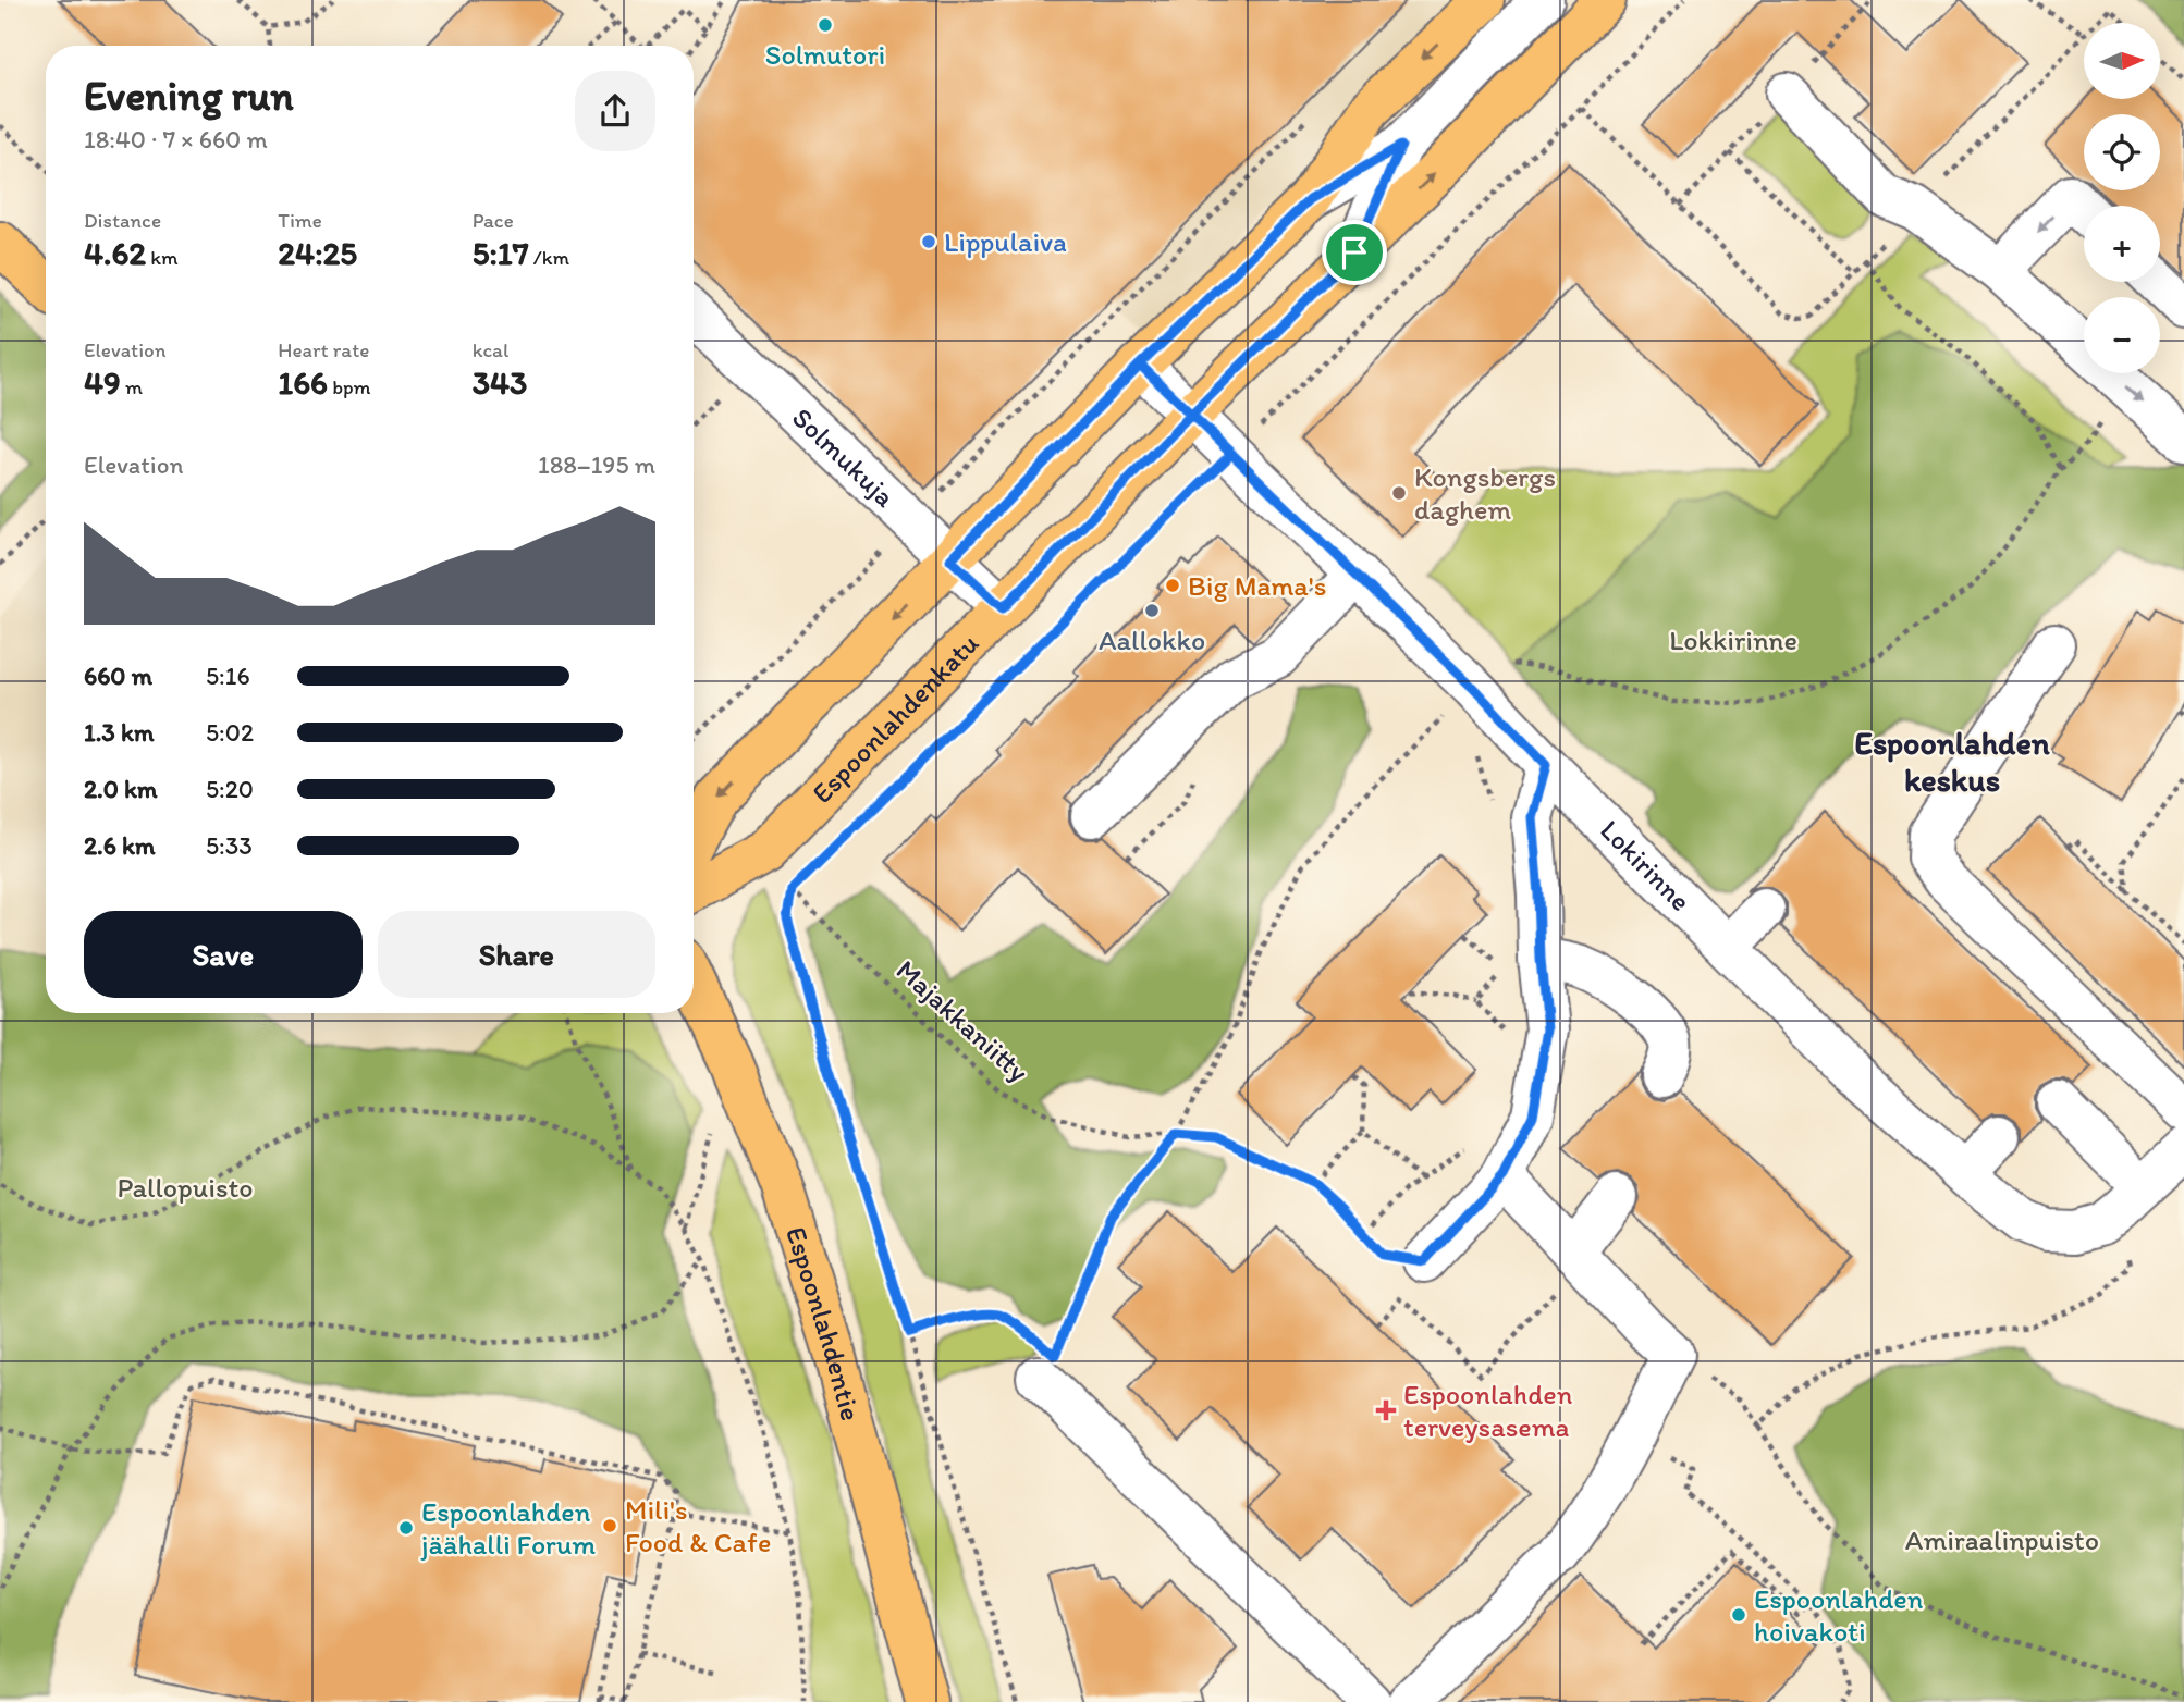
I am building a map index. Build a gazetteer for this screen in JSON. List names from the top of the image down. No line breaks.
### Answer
{"streets":{"main road":["Espoonlahdenkatu","Espoonlahdentie"],"street":["Solmukuja","Lokirinne"],"path":["Majakkaniitty"]},"crossings":[["Solmukuja","Espoonlahdenkatu"],["Espoonlahdenkatu","Lokirinne"]],"districts":["Espoonlahden keskus"],"parks":["Lokkirinne","Pallopuisto","Amiraalinpuisto"],"places":{"other":["Solmutori","Lippulaiva","Kongsbergs daghem","Big Mama's","Aallokko","Mili's Food & Cafe","Espoonlahden jäähalli Forum","Espoonlahden hoivakoti"],"health":["Espoonlahden terveysasema"]},"north":"right","page":{"map_buttons":["+","−"],"heading":["Evening run","18:40 · 7 × 660 m"],"stats":[["Distance","4.62 km"],["Time","24:25"],["Pace","5:17 /km"],["Elevation","49 m"],["Heart rate","166 bpm"],["kcal","343"]],"chart":["Elevation","188–195 m"],"list":[{"name":"660 m","note":"5:16"},{"name":"1.3 km","note":"5:02"},{"name":"2.0 km","note":"5:20"},{"name":"2.6 km","note":"5:33"}],"buttons":["Save","Share"]}}
